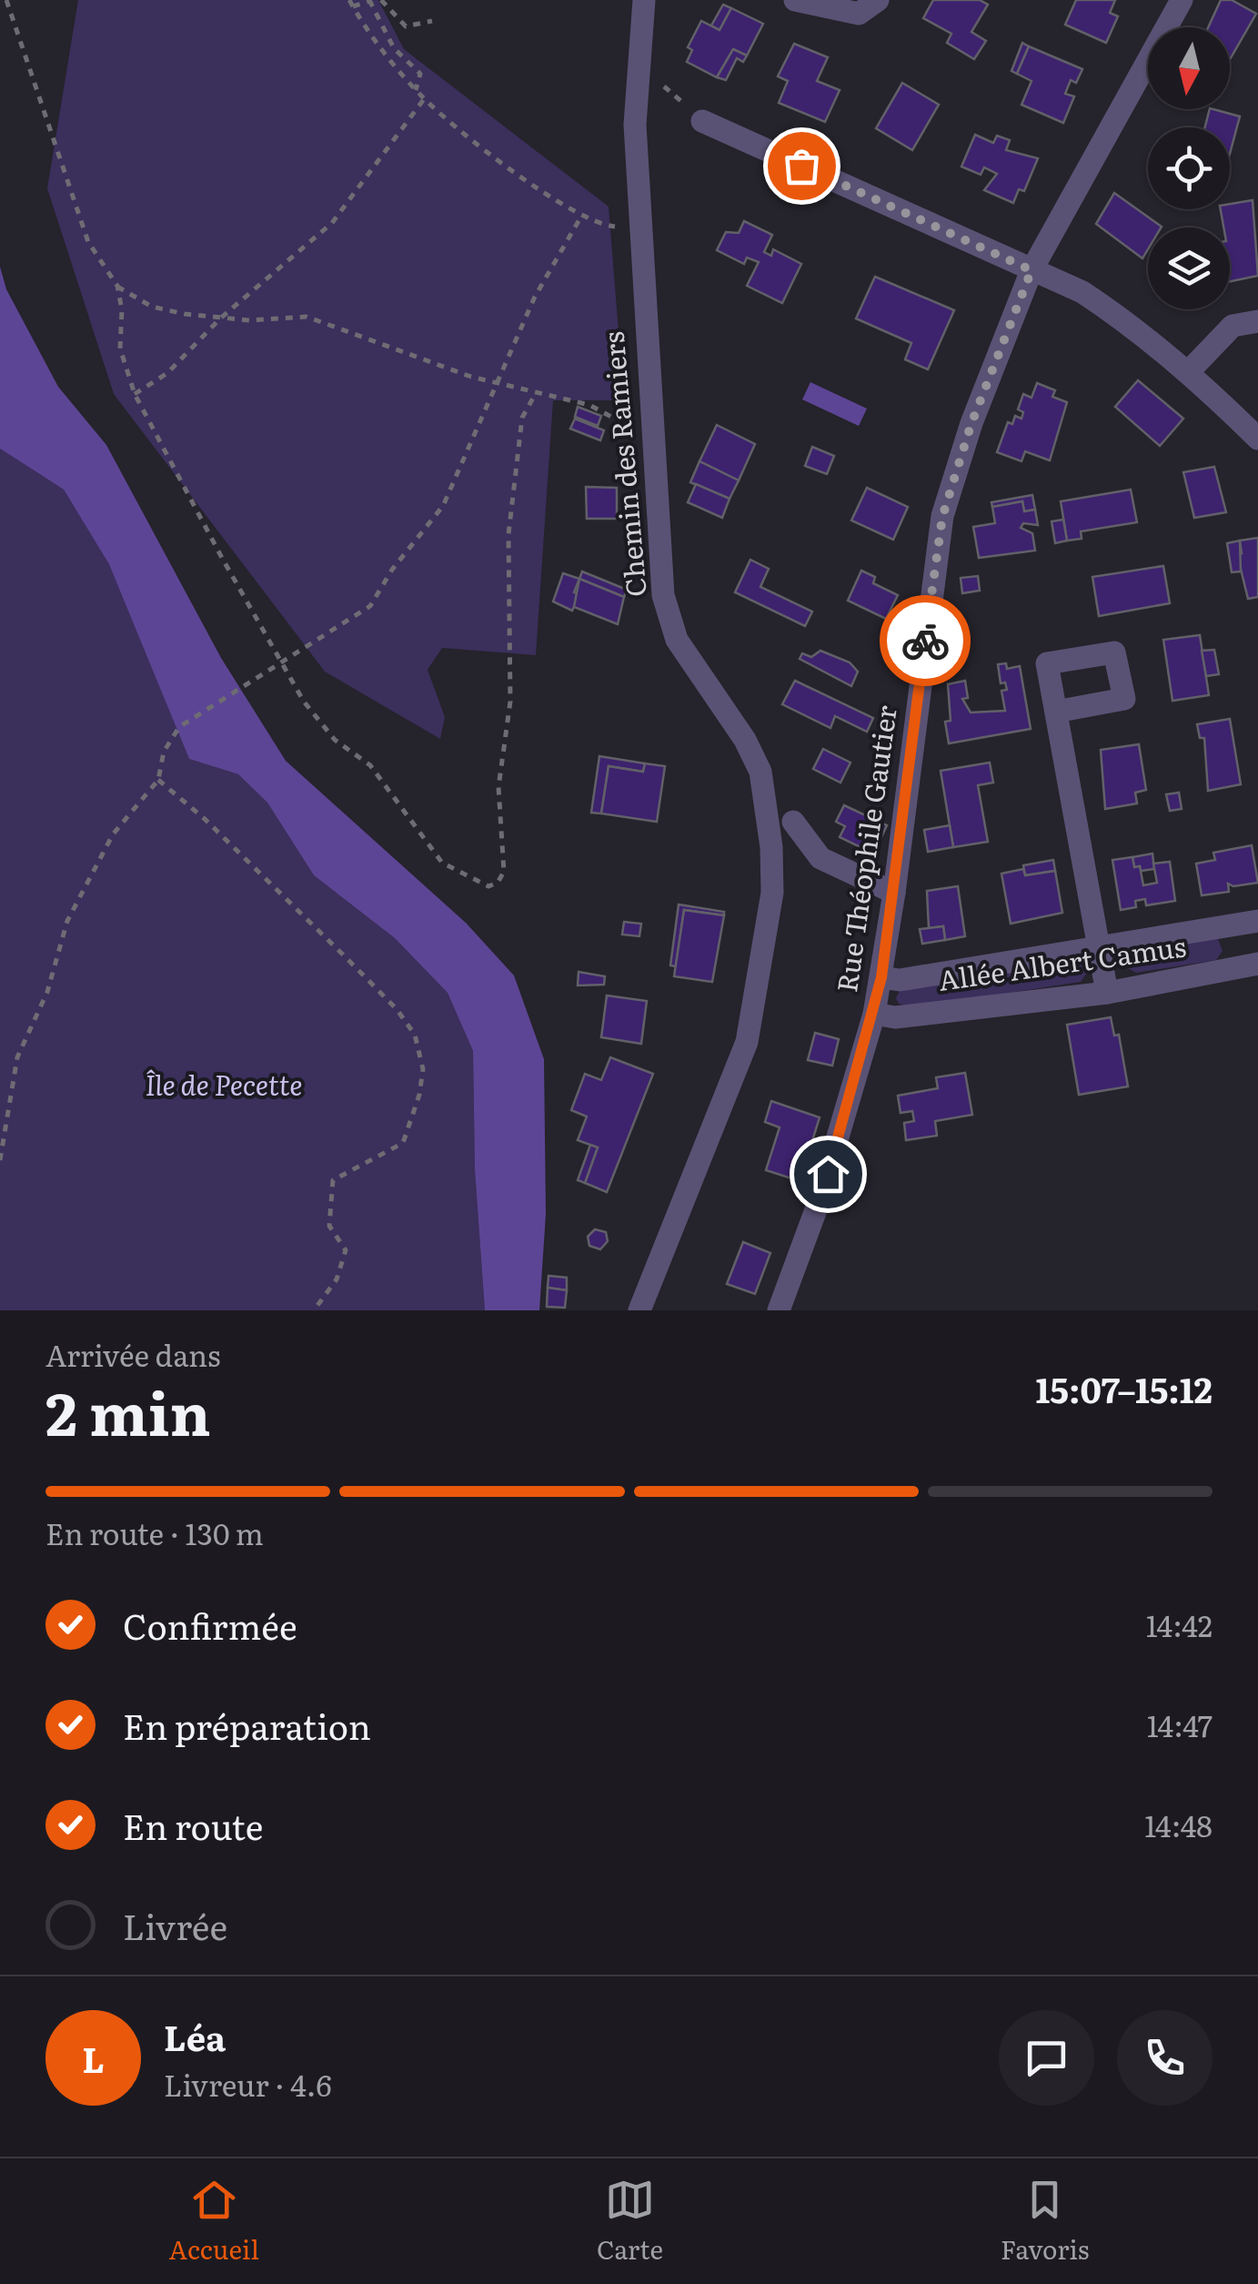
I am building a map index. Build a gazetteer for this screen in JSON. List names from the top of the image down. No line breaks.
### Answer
{"streets":{"street":["Chemin des Ramiers","Rue Théophile Gautier","Allée Albert Camus"]},"crossings":[["Rue Théophile Gautier","Allée Albert Camus"]],"parks":["Île de Pecette"],"north":"bottom","page":{"heading":["2 min","Arrivée dans","15:07–15:12"],"panel":["Léa","Livreur · 4.6"],"bar":"En route · 130 m","list":[["Confirmée","14:42"],["En préparation","14:47"],["En route","14:48"],"Livrée"],"round":"L","tabs":["Accueil","Carte","Favoris"]}}
